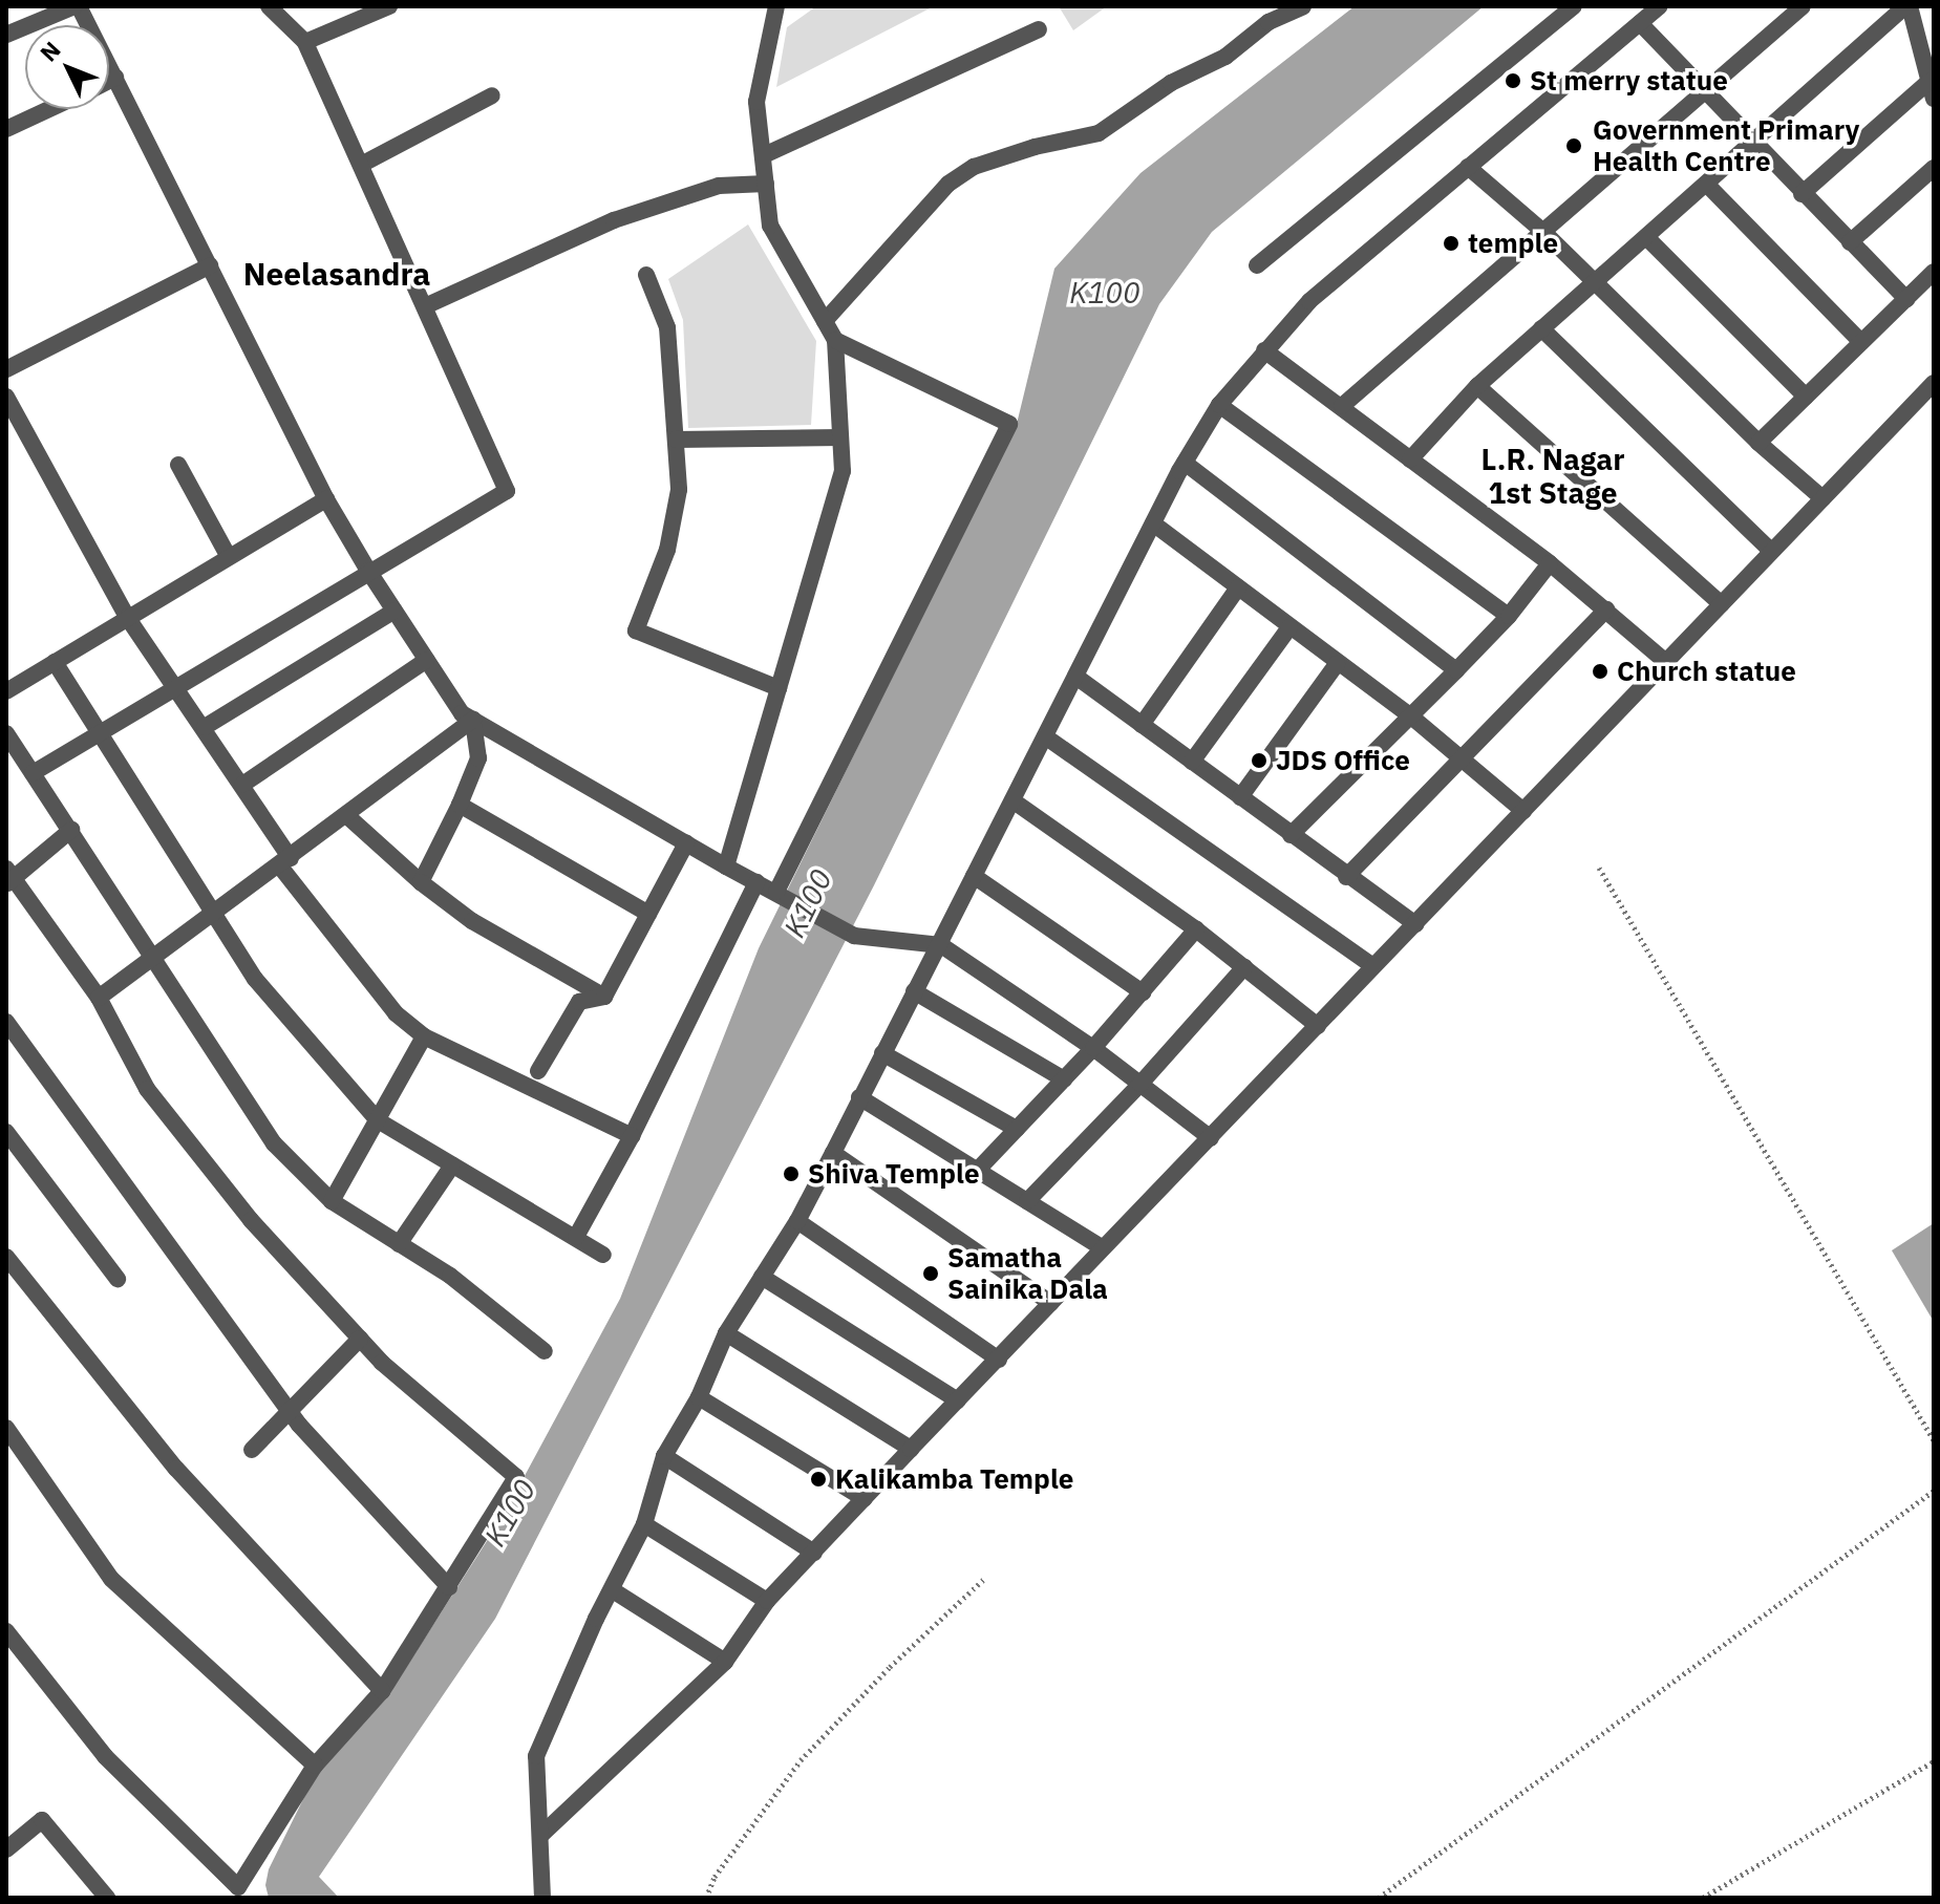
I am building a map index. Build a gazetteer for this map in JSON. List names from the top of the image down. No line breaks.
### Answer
{"districts":["Neelasandra","L.R. Nagar 1st Stage"],"water":["K100"],"places":["St merry statue","Government Primary Health Centre","temple","Church statue","JDS Office","Shiva Temple","Samatha Sainika Dala","Kalikamba Temple"],"north":"top left"}
